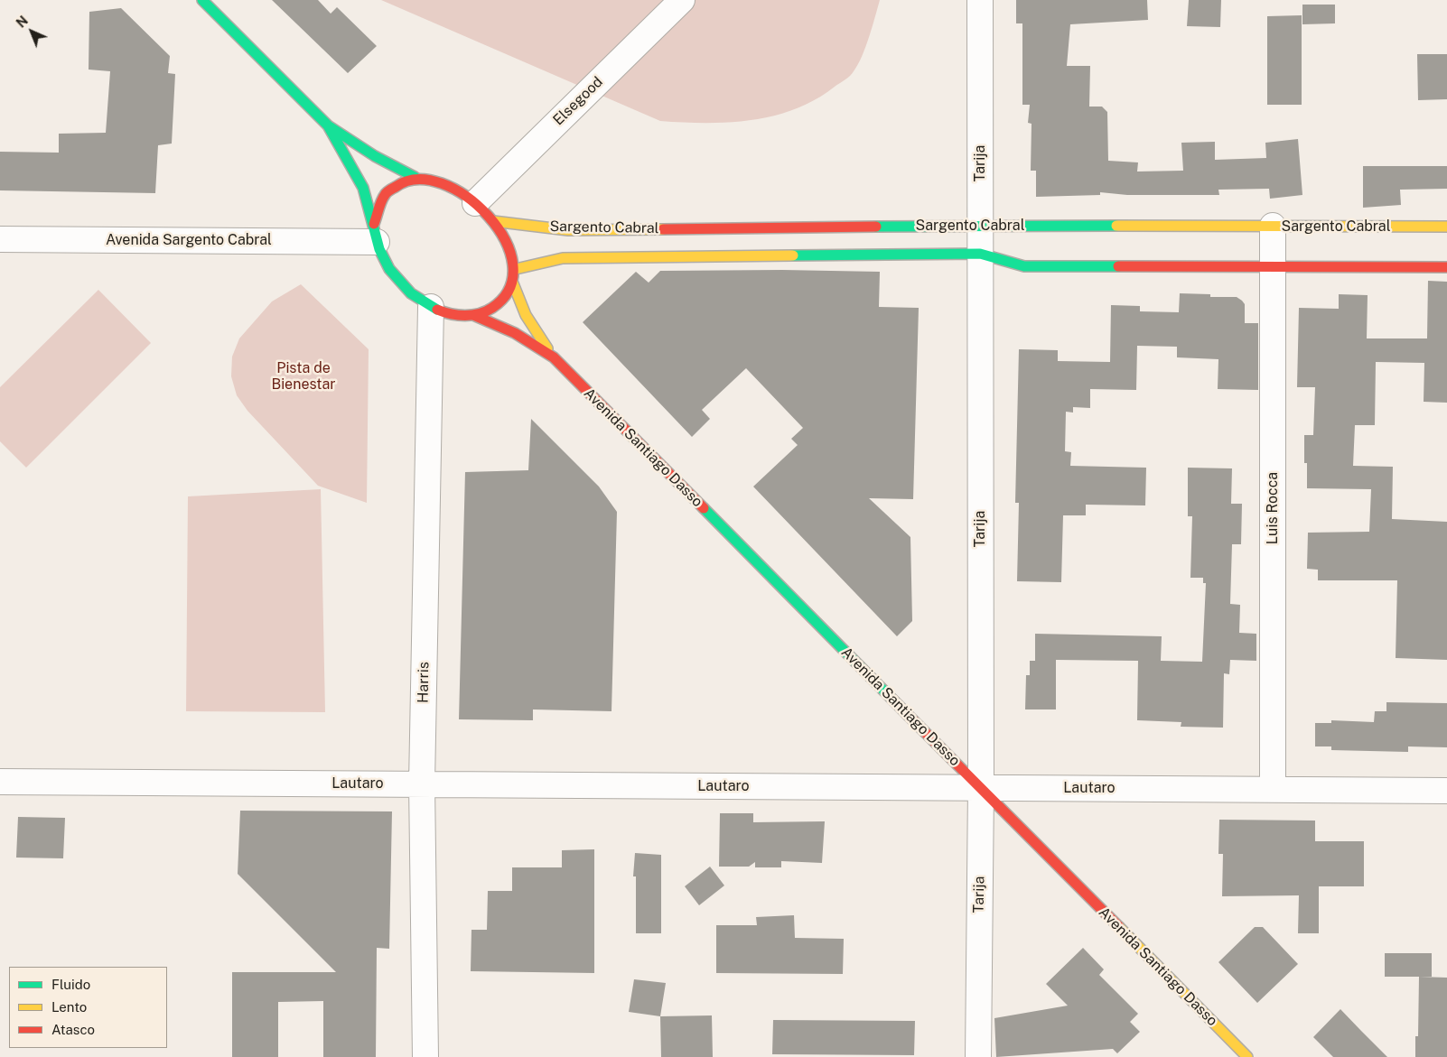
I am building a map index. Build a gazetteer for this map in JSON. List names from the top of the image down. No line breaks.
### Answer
{"streets":{"main road":["Sargento Cabral","Avenida Santiago Dasso"],"street":["Elsegood","Tarija","Avenida Sargento Cabral","Luis Rocca","Harris","Lautaro"]},"crossings":[["Elsegood","Sargento Cabral"],["Elsegood","Avenida Sargento Cabral"],["Elsegood","Avenida Santiago Dasso"],["Elsegood","Harris"],["Tarija","Sargento Cabral"],["Tarija","Avenida Santiago Dasso"],["Tarija","Lautaro"],["Sargento Cabral","Avenida Sargento Cabral"],["Sargento Cabral","Avenida Santiago Dasso"],["Sargento Cabral","Luis Rocca"],["Sargento Cabral","Harris"],["Avenida Sargento Cabral","Avenida Santiago Dasso"],["Avenida Sargento Cabral","Harris"],["Avenida Santiago Dasso","Harris"],["Avenida Santiago Dasso","Lautaro"],["Luis Rocca","Lautaro"],["Harris","Lautaro"]],"parks":["Pista de Bienestar"],"legend":["Fluido","Lento","Atasco"],"north":"top left"}
